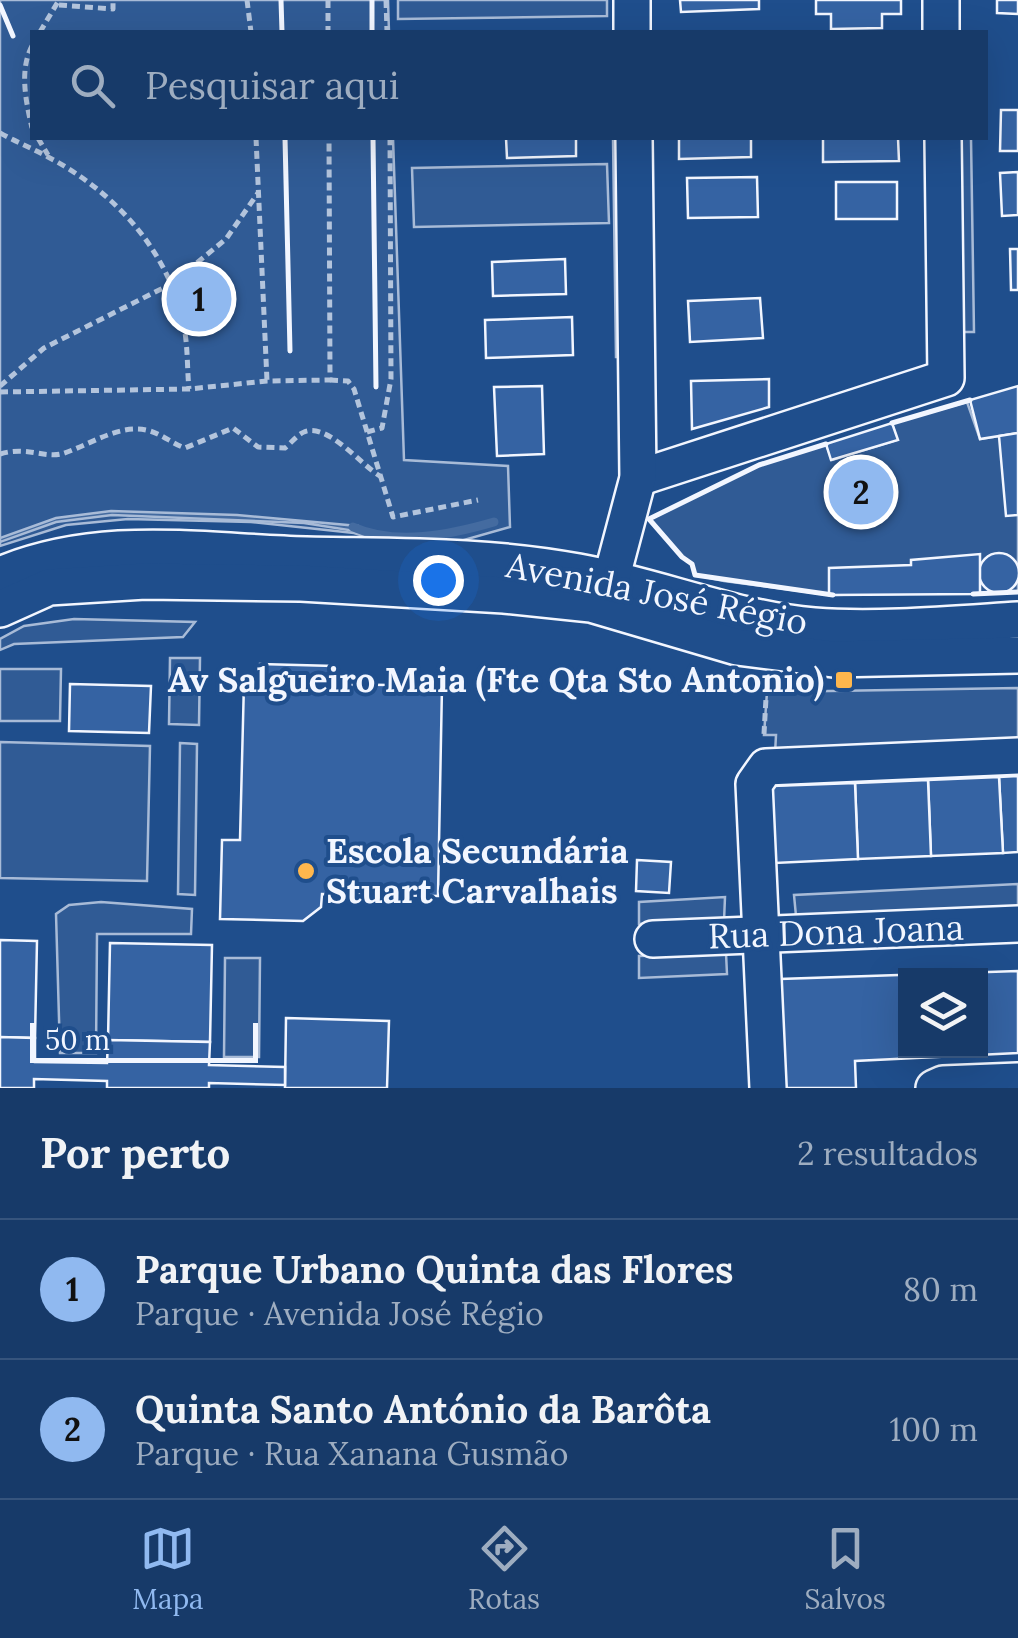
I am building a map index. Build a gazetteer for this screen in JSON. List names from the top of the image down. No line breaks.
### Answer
{"streets":{"street":["Avenida José Régio","Rua Dona Joana"]},"places":{"transit":["Av Salgueiro Maia (Fte Qta Sto Antonio)"],"other":["Escola Secundária Stuart Carvalhais"]},"scale_bar":"50 m","page":{"search":"Pesquisar aqui","pins":["1","2"],"scale":"50 m","heading":["Por perto","2 resultados"],"list":[{"mark":"1","name":"Parque Urbano Quinta das Flores","note":"Parque · Avenida José Régio","value":"80 m"},{"mark":"2","name":"Quinta Santo António da Barôta","note":"Parque · Rua Xanana Gusmão","value":"100 m"}],"nav":["Mapa","Rotas","Salvos"]}}
